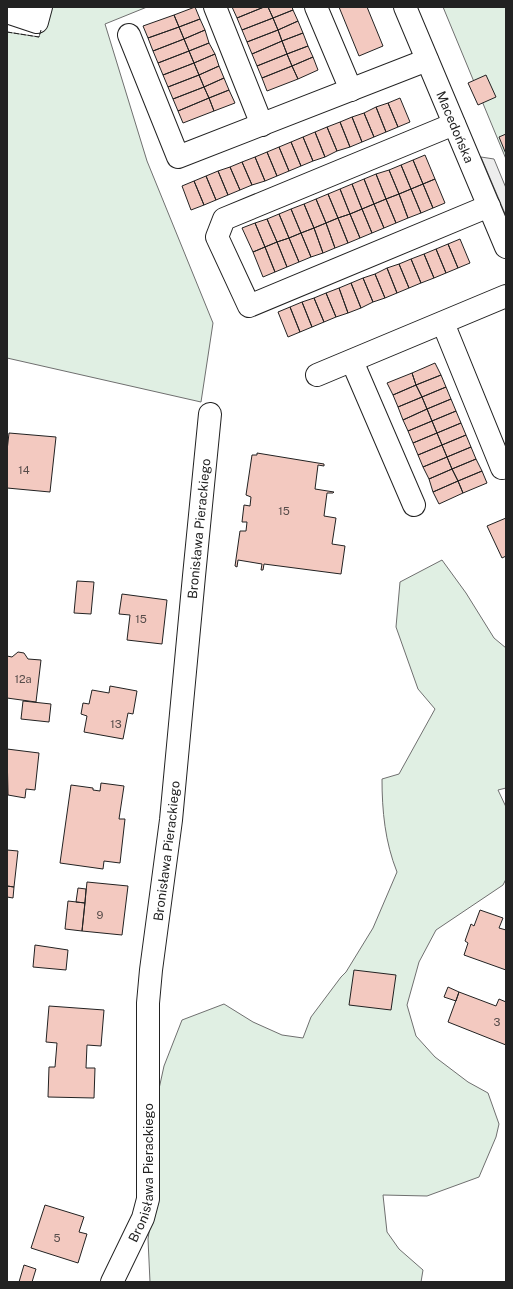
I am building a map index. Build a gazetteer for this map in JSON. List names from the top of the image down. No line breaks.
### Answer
{"streets":{"street":["Macedońska","Bronisława Pierackiego"]},"house_numbers":["14","15","15","12a","13","9","3","5"]}
